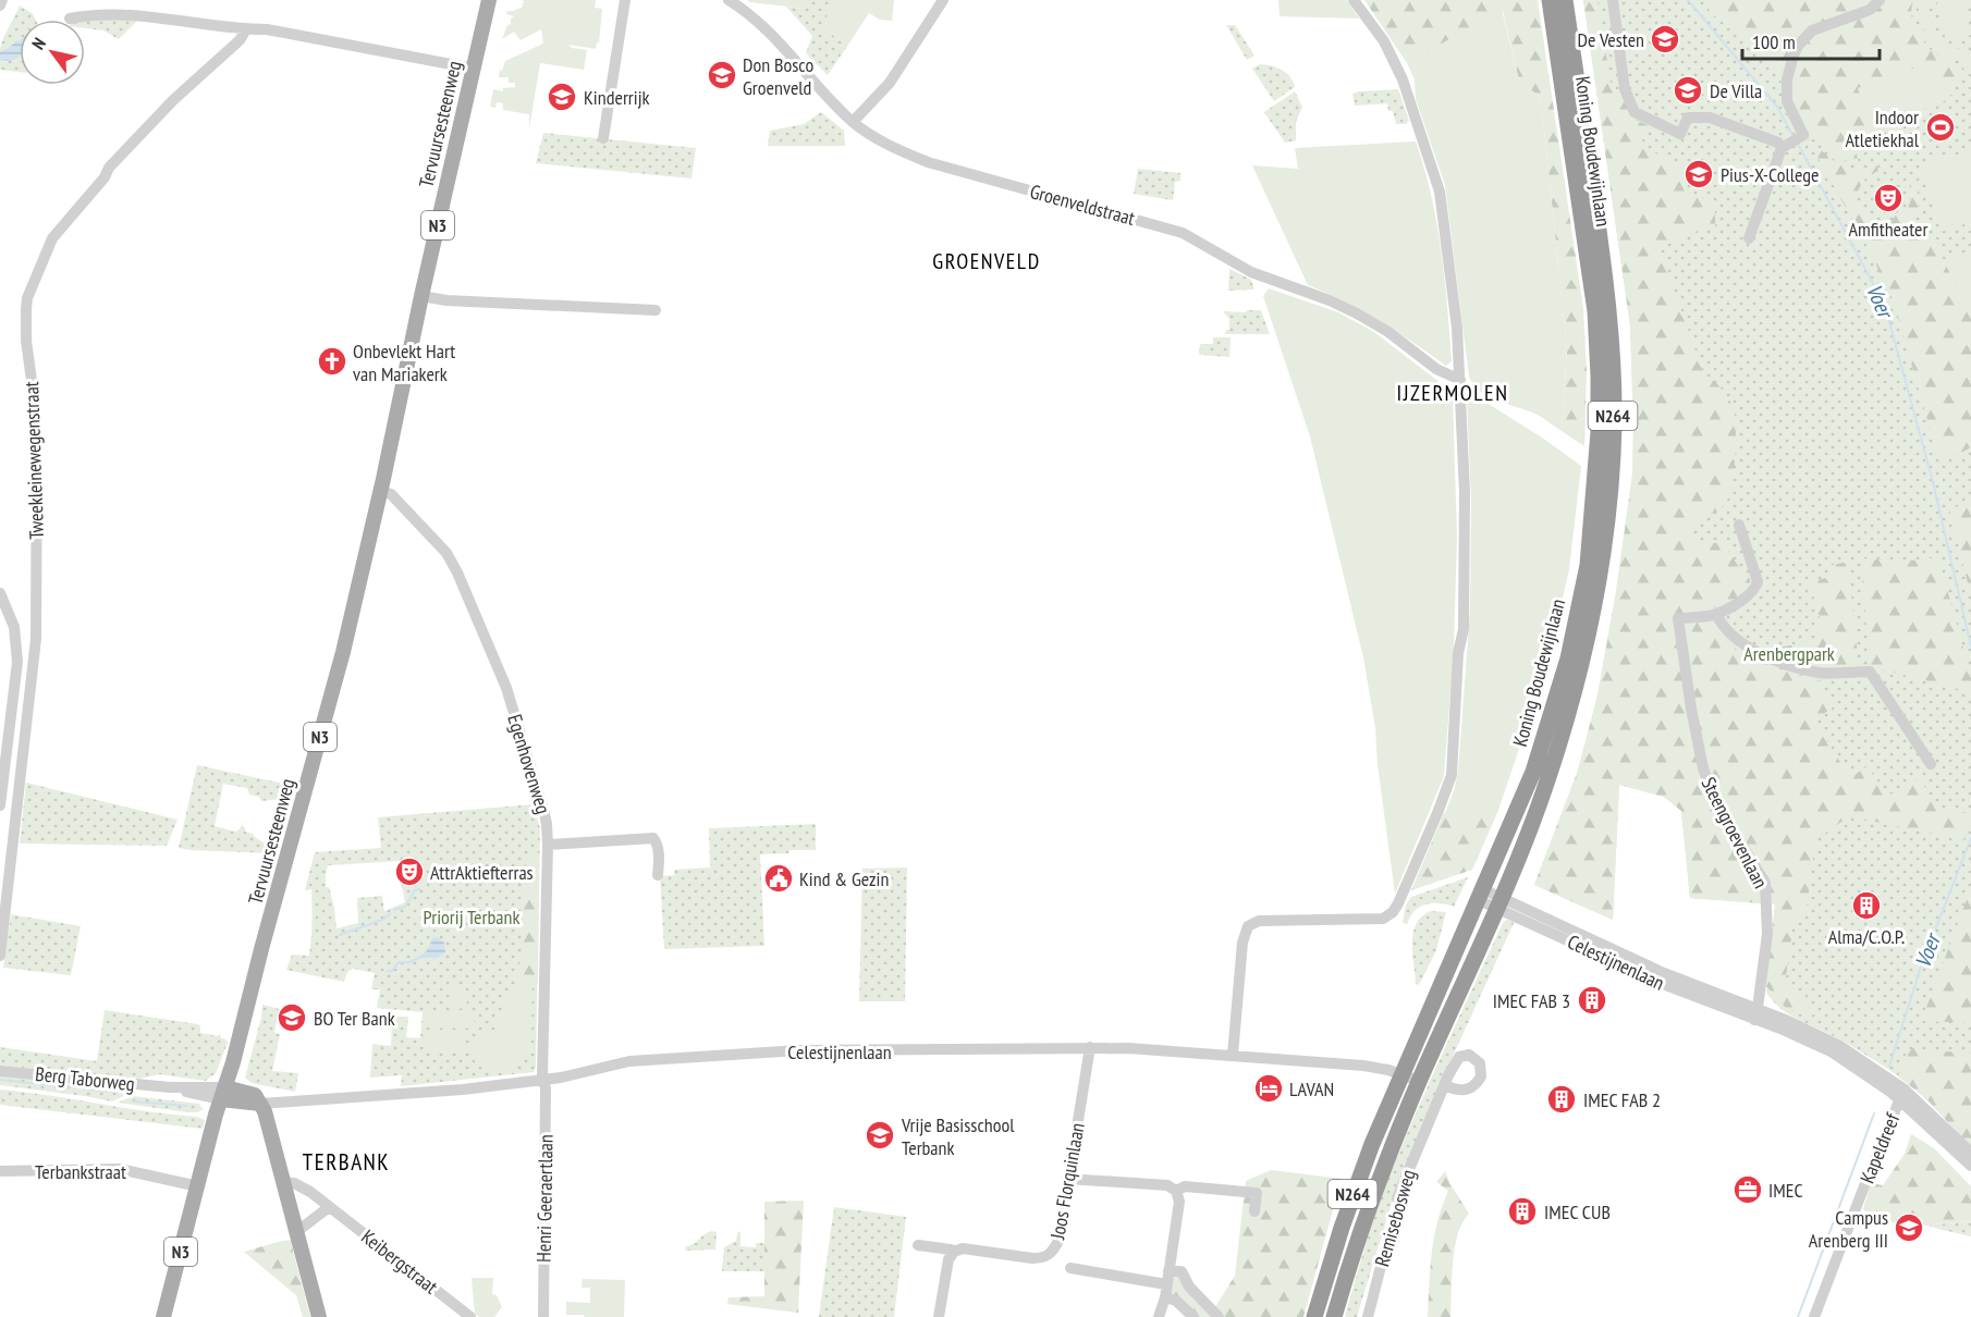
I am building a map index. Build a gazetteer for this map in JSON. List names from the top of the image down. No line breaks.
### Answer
{"streets":{"highway":["Koning Boudewijnlaan","N264"],"main road":["Tervuursesteenweg","N3"],"street":["Groenveldstraat","Tweekleinewegenstraat","Egenhovenweg","Steengroevenlaan","Celestijnenlaan","Berg Taborweg","Kapeldreef","Terbankstraat","Joos Florquinlaan","Henri Geeraertlaan","Remisebosweg","Keibergstraat"]},"crossings":[["Tervuursesteenweg","Egenhovenweg"],["Tervuursesteenweg","Berg Taborweg"],["Tervuursesteenweg","Terbankstraat"],["Koning Boudewijnlaan","Celestijnenlaan"],["Egenhovenweg","Celestijnenlaan"],["Egenhovenweg","Henri Geeraertlaan"],["Steengroevenlaan","Celestijnenlaan"],["Celestijnenlaan","Kapeldreef"],["Celestijnenlaan","Joos Florquinlaan"],["Celestijnenlaan","Henri Geeraertlaan"]],"districts":["GROENVELD","IJZERMOLEN","TERBANK"],"water":["Voer"],"parks":["Arenbergpark","Priorij Terbank"],"places":{"school or university":["De Vesten","Don Bosco Groenveld","De Villa","Kinderrijk","Pius-X-College","BO Ter Bank","Vrije Basisschool Terbank","Campus Arenberg III"],"sports":["Indoor Atletiekhal"],"theatre":["Amfitheater","AttrAktiefterras"],"church":["Onbevlekt Hart van Mariakerk"],"public building":["Kind & Gezin"],"building":["Alma/C.O.P.","IMEC FAB 3","IMEC FAB 2","IMEC CUB"],"hotel":["LAVAN"],"office":["IMEC"]},"scale_bar":"100 m","north":"top left"}
